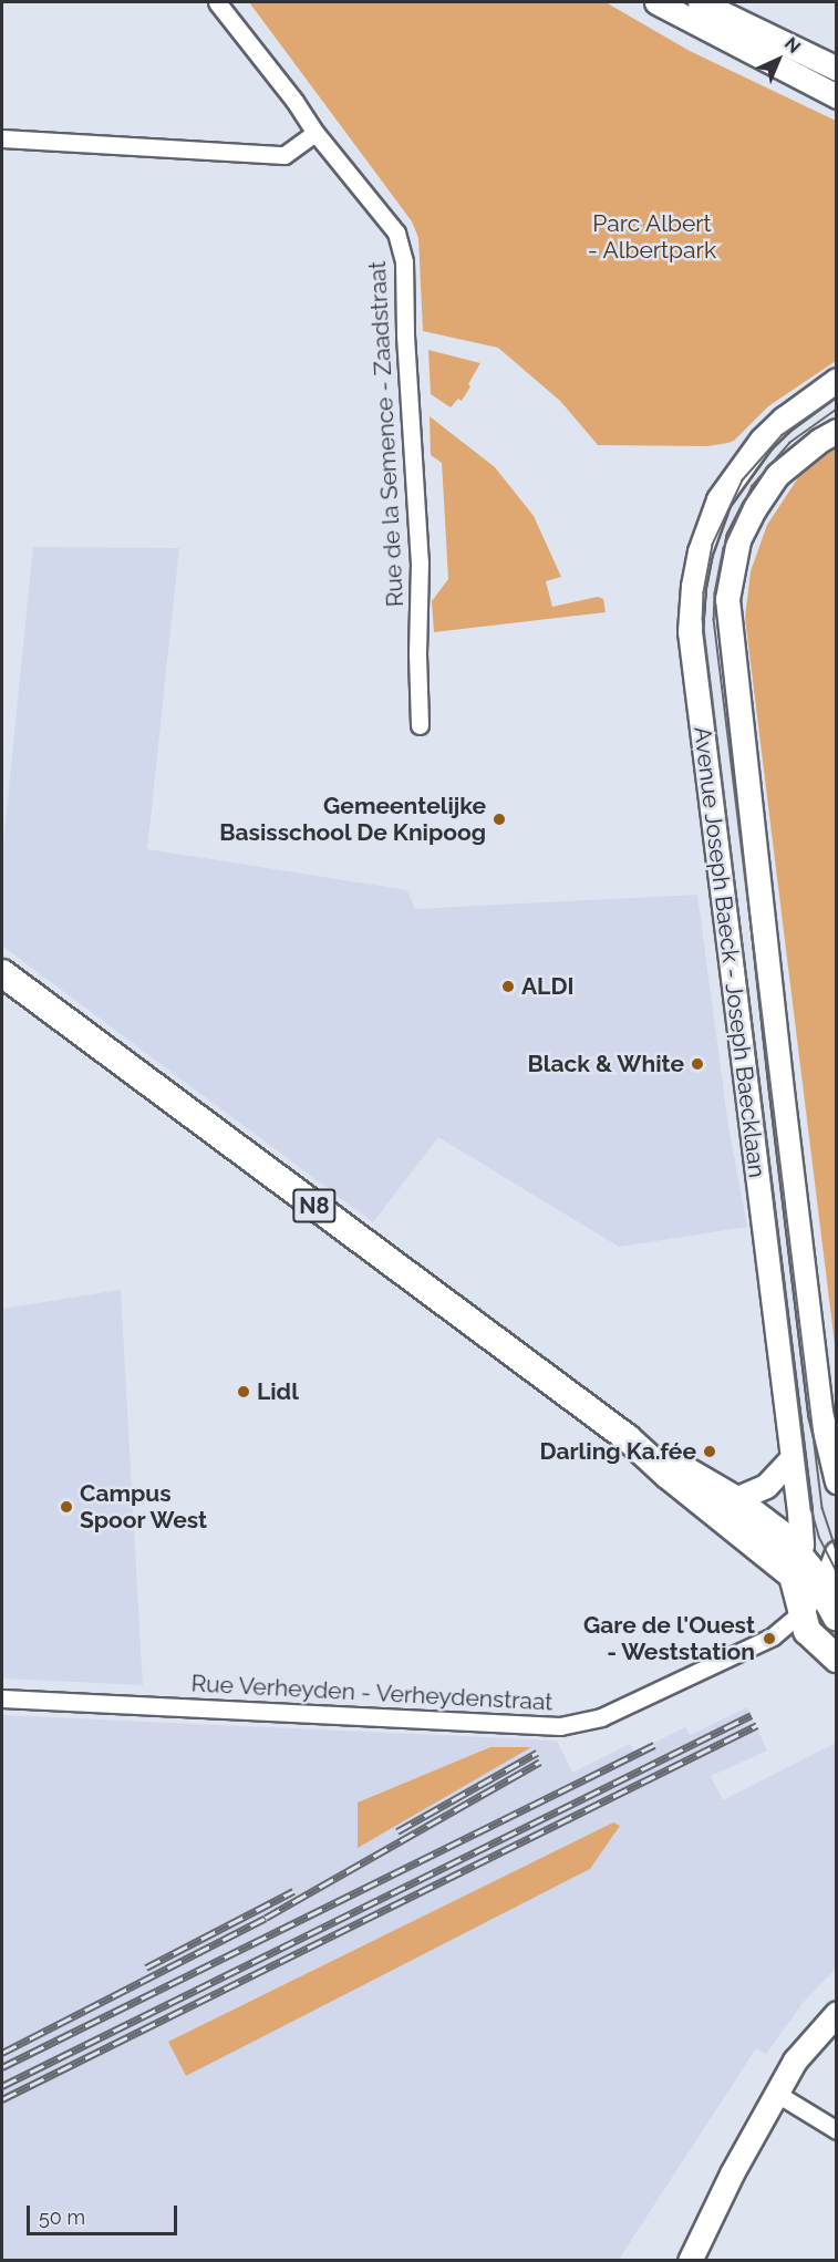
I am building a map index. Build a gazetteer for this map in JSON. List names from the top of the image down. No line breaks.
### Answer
{"streets":{"main road":["N8"],"street":["Rue de la Semence - Zaadstraat","Avenue Joseph Baeck - Joseph Baecklaan","Rue Verheyden - Verheydenstraat"]},"crossings":[["Avenue Joseph Baeck - Joseph Baecklaan","N8"],["N8","Rue Verheyden - Verheydenstraat"]],"parks":["Parc Albert - Albertpark"],"places":["Gemeentelijke Basisschool De Knipoog","ALDI","Black & White","Lidl","Darling Ka.fée","Campus Spoor West","Gare de l'Ouest - Weststation"],"scale_bar":"50 m","north":"top right"}
